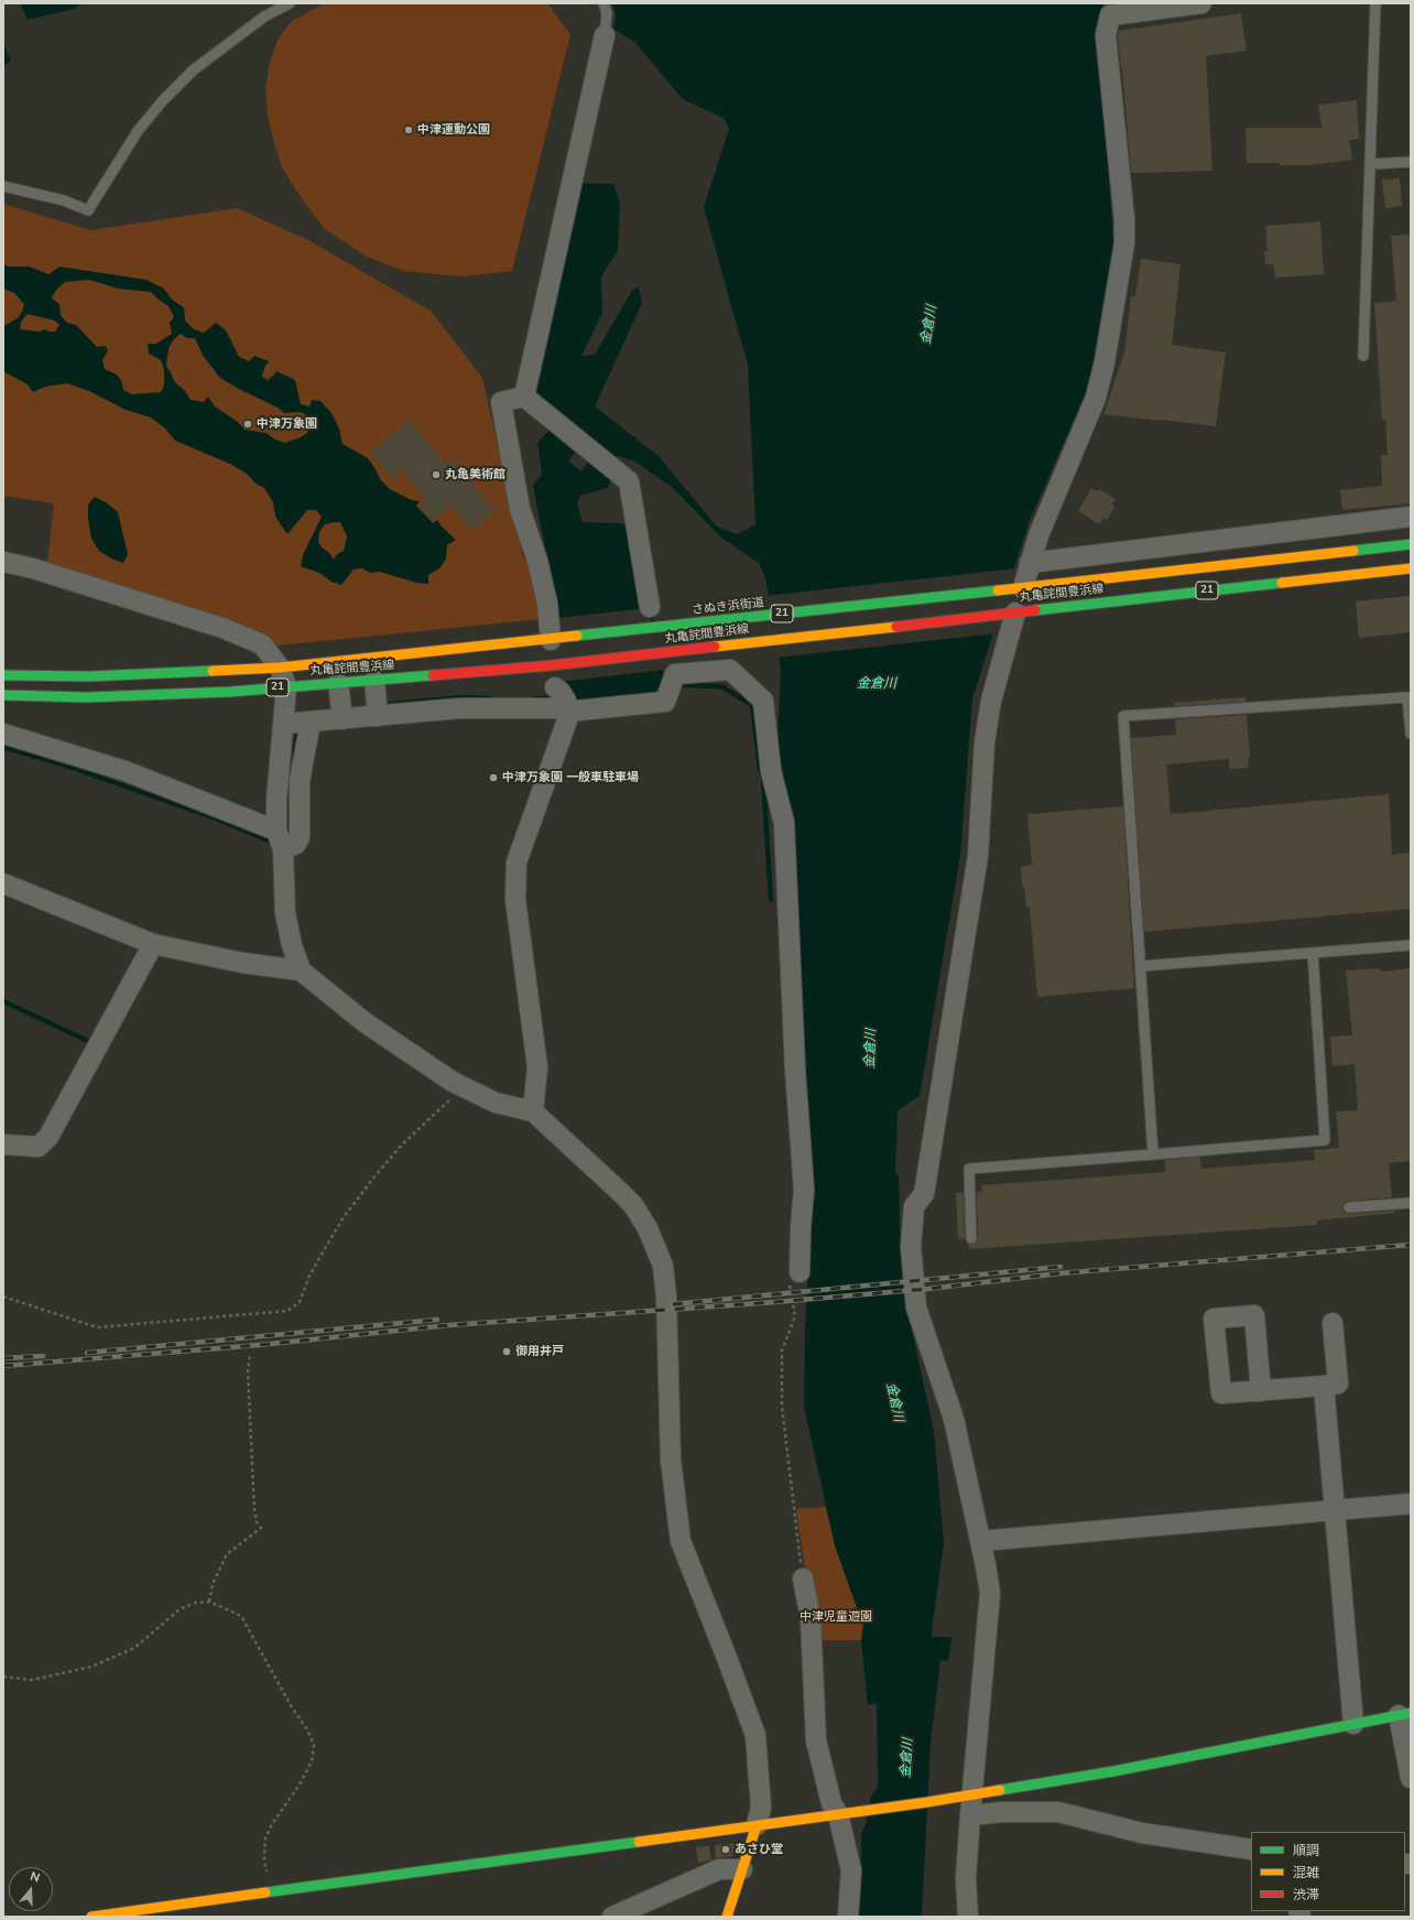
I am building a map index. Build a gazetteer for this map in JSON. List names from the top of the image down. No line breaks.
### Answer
{"streets":{"main road":["21","丸亀詫間豊浜線","さぬき浜街道"]},"crossings":[["丸亀詫間豊浜線","さぬき浜街道"]],"water":["金倉川"],"parks":["中津児童遊園"],"places":["中津運動公園","中津万象園","丸亀美術館","中津万象園 一般車駐車場","御用井戸","あさひ堂"],"legend":["順調","混雑","渋滞"],"north":"top"}
